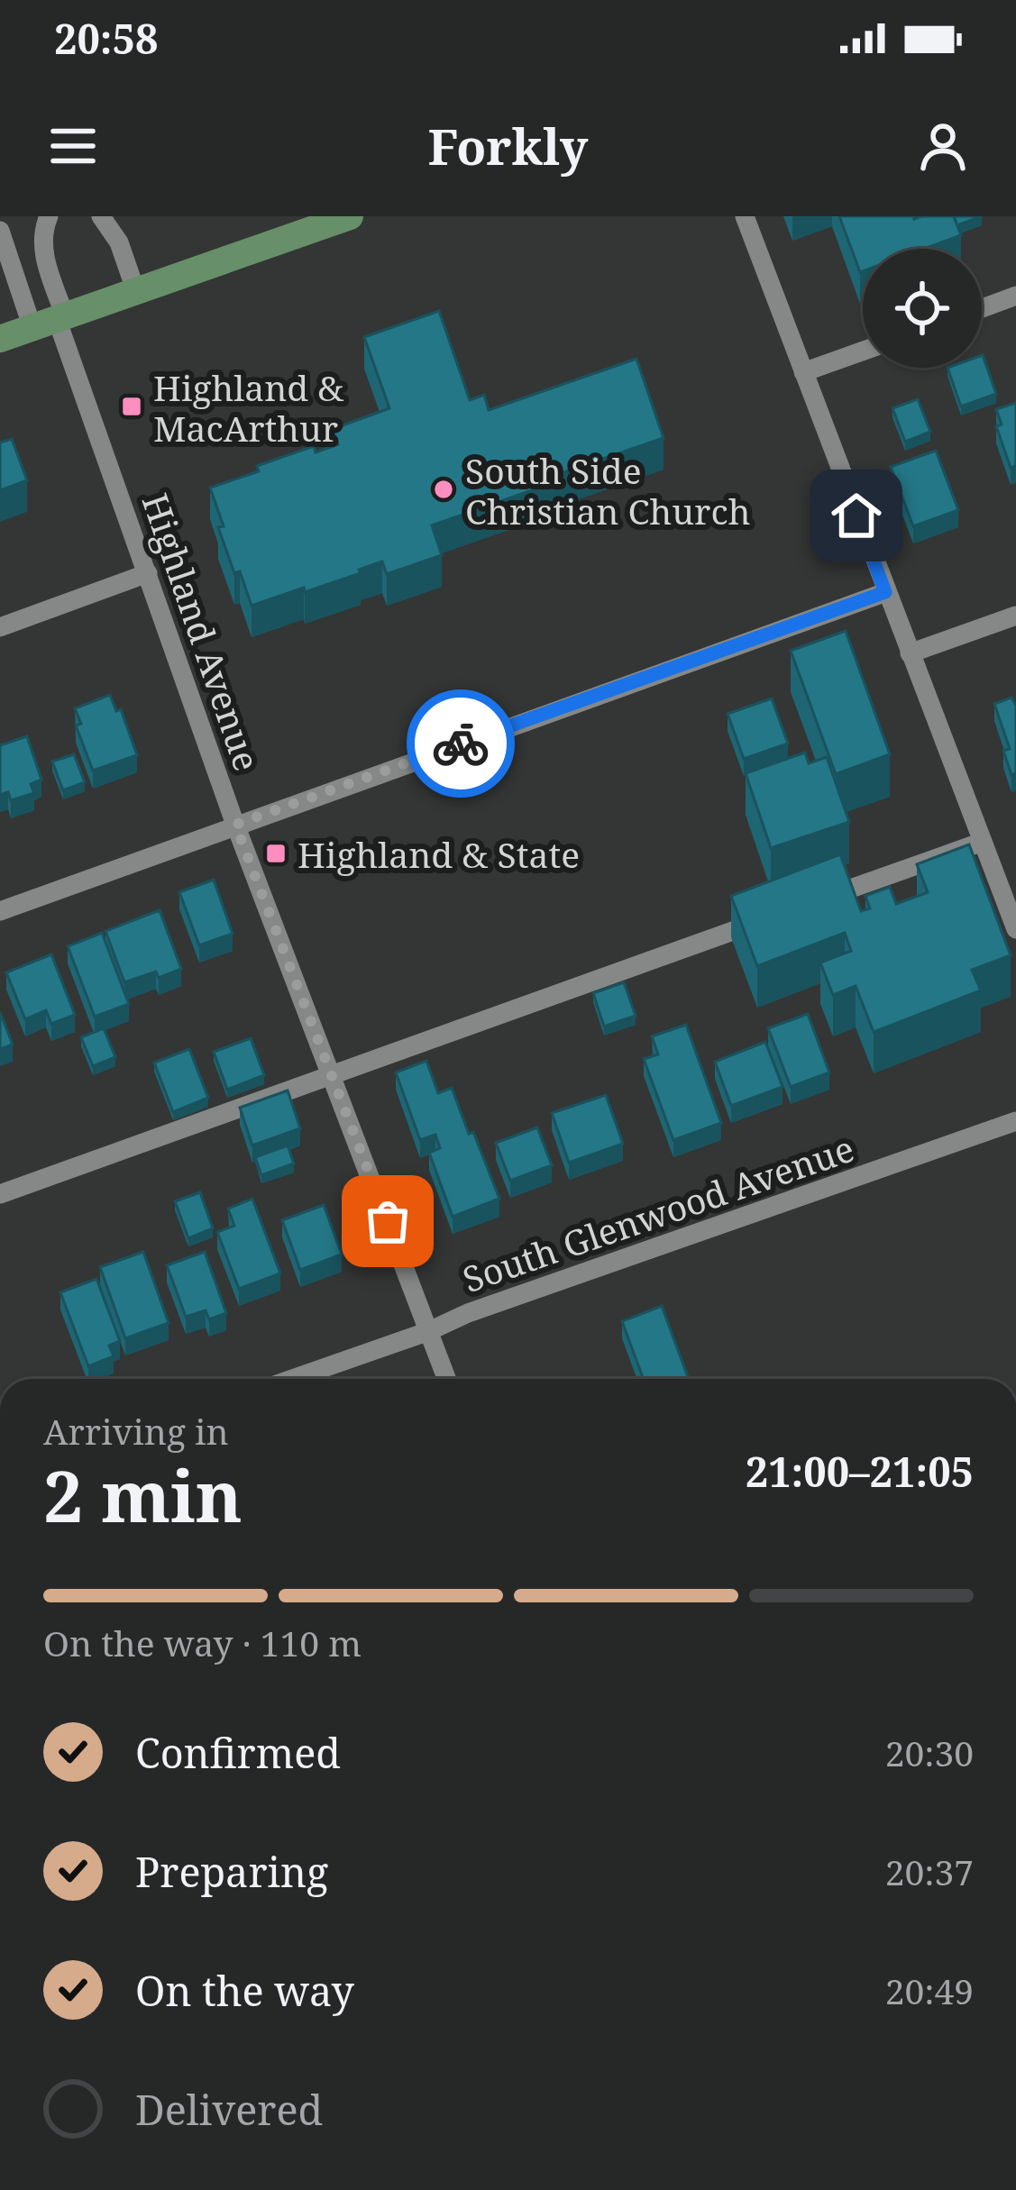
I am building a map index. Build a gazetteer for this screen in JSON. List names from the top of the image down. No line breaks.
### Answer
{"streets":{"street":["Highland Avenue","South Glenwood Avenue"]},"crossings":[["Highland Avenue","South Glenwood Avenue"]],"places":{"transit":["Highland & MacArthur","Highland & State"],"other":["South Side Christian Church"]},"page":{"status":"20:58","header":"Forkly","heading":["2 min","Arriving in","21:00–21:05"],"bar":"On the way · 110 m","list":[["Confirmed","20:30"],["Preparing","20:37"],["On the way","20:49"],"Delivered"]}}
